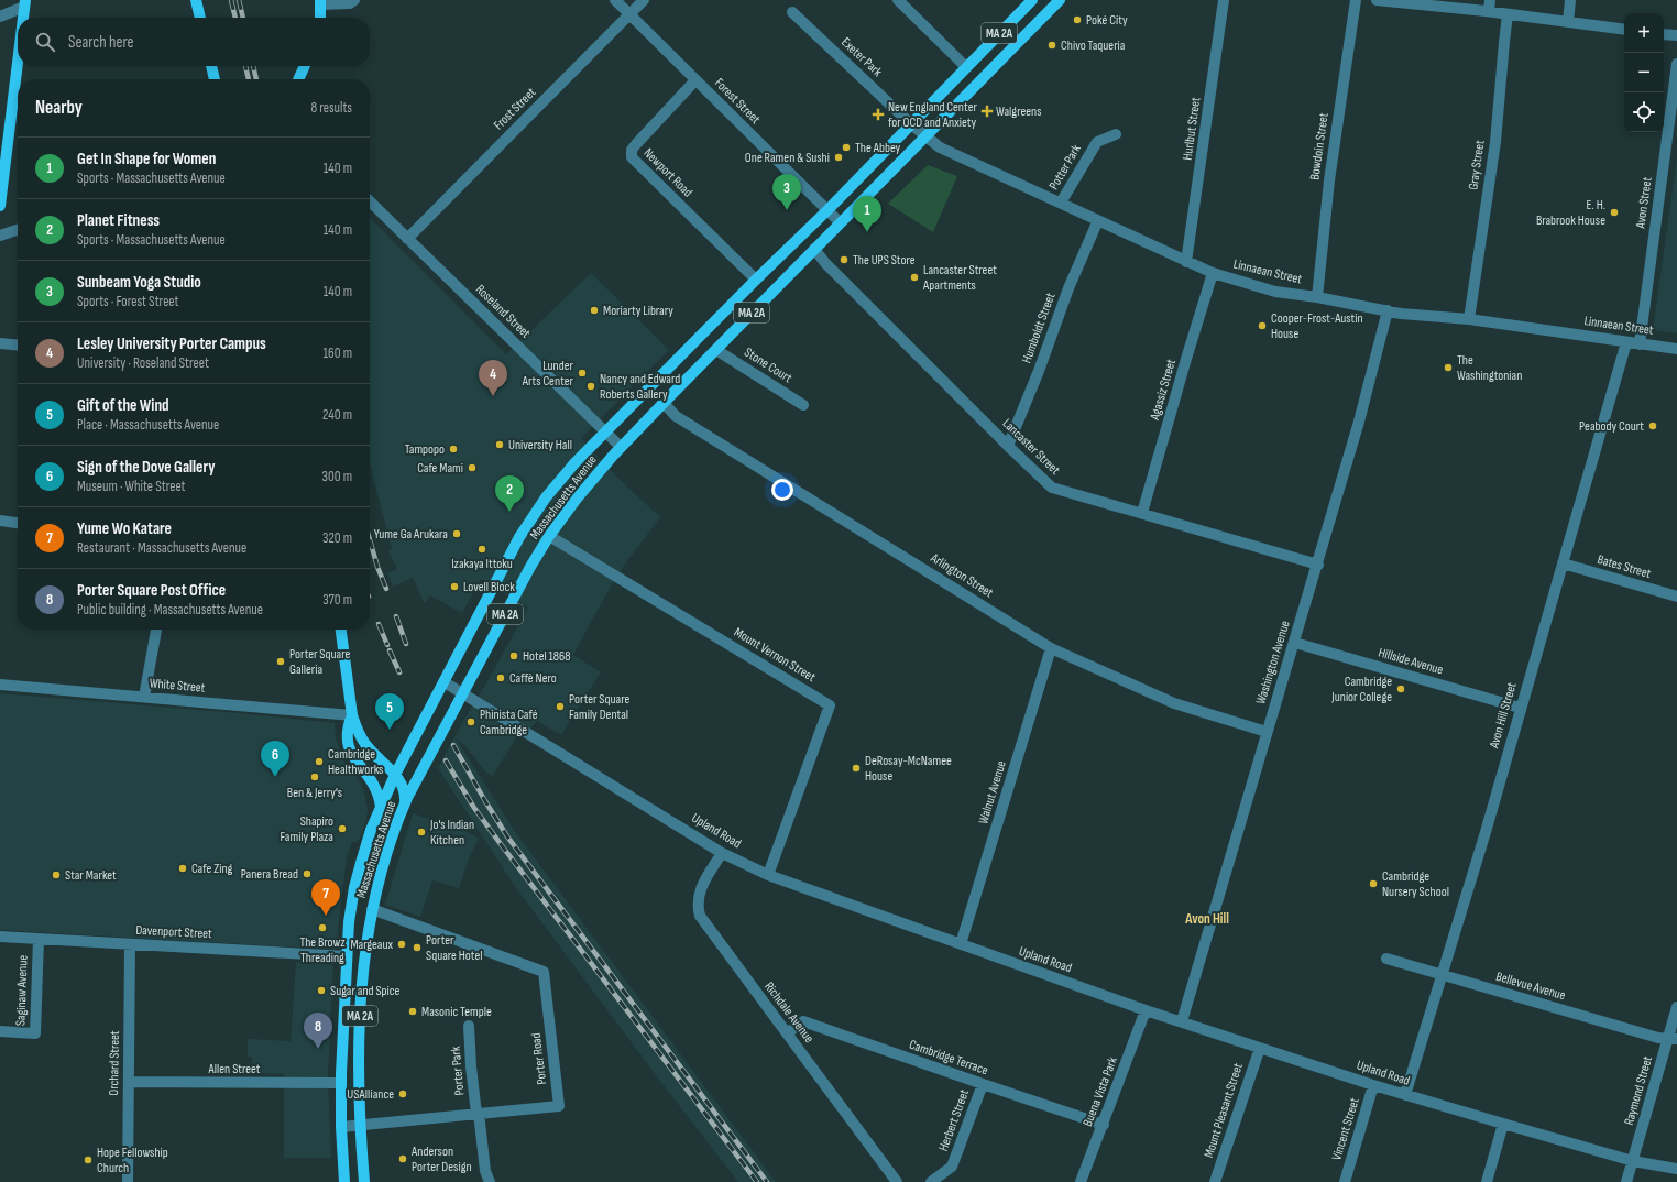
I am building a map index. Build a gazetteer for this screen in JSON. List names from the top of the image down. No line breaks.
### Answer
{"streets":{"main road":["MA 2A","Massachusetts Avenue"],"street":["Exeter Park","Forest Street","Frost Street","Hurlbut Street","Bowdoin Street","Gray Street","Potter Park","Newport Road","Avon Street","Linnaean Street","Roseland Street","Humboldt Street","Stone Court","Agassiz Street","Lancaster Street","Bates Street","Arlington Street","Mount Vernon Street","Hillside Avenue","Washington Avenue","White Street","Avon Hill Street","Walnut Avenue","Upland Road","Davenport Street","Bellevue Avenue","Saginaw Avenue","Richdale Avenue","Cambridge Terrace","Porter Road","Orchard Street","Allen Street","Porter Park","Raymond Street","Buena Vista Park","Mount Pleasant Street","Herbert Street","Vincent Street"]},"crossings":[["Exeter Park","Linnaean Street"],["Exeter Park","Massachusetts Avenue"],["Forest Street","Frost Street"],["Forest Street","Newport Road"],["Forest Street","Massachusetts Avenue"],["Frost Street","Roseland Street"],["Hurlbut Street","Linnaean Street"],["Bowdoin Street","Linnaean Street"],["Gray Street","Linnaean Street"],["Potter Park","Linnaean Street"],["Newport Road","Massachusetts Avenue"],["Avon Street","Linnaean Street"],["Linnaean Street","Humboldt Street"],["Linnaean Street","Agassiz Street"],["Linnaean Street","Massachusetts Avenue"],["Linnaean Street","Washington Avenue"],["Linnaean Street","Avon Hill Street"],["Roseland Street","Massachusetts Avenue"],["Humboldt Street","Lancaster Street"],["Stone Court","Massachusetts Avenue"],["Agassiz Street","Lancaster Street"],["Lancaster Street","Massachusetts Avenue"],["Lancaster Street","Washington Avenue"],["Massachusetts Avenue","Arlington Street"],["Massachusetts Avenue","Mount Vernon Street"],["Massachusetts Avenue","Upland Road"],["Massachusetts Avenue","Davenport Street"],["Massachusetts Avenue","Porter Road"],["Massachusetts Avenue","Allen Street"],["Bates Street","Avon Hill Street"],["Arlington Street","Washington Avenue"],["Arlington Street","Walnut Avenue"],["Mount Vernon Street","Upland Road"],["Hillside Avenue","Washington Avenue"],["Hillside Avenue","Avon Hill Street"],["Washington Avenue","Upland Road"],["Avon Hill Street","Upland Road"],["Avon Hill Street","Bellevue Avenue"],["Walnut Avenue","Upland Road"],["Upland Road","Richdale Avenue"],["Upland Road","Raymond Street"],["Upland Road","Buena Vista Park"],["Upland Road","Mount Pleasant Street"],["Upland Road","Vincent Street"],["Davenport Street","Saginaw Avenue"],["Davenport Street","Orchard Street"],["Bellevue Avenue","Raymond Street"],["Richdale Avenue","Cambridge Terrace"],["Cambridge Terrace","Buena Vista Park"],["Cambridge Terrace","Herbert Street"],["Porter Road","Porter Park"],["Orchard Street","Allen Street"]],"districts":["Avon Hill"],"places":{"other":["Poké City","Chivo Taqueria","The Abbey","One Ramen & Sushi","E. H. Brabrook House","The UPS Store","Lancaster Street Apartments","Moriarty Library","Cooper-Frost-Austin House","The Washingtonian","Lunder Arts Center","Nancy and Edward Roberts Gallery","Peabody Court","University Hall","Tampopo","Cafe Mami","Yume Ga Arukara","Izakaya Ittoku","Lovell Block","Hotel 1868","Porter Square Galleria","Caffè Nero","Cambridge Junior College","Porter Square Family Dental","Phinista Café Cambridge","Cambridge Healthworks","DeRosay-McNamee House","Ben & Jerry's","Shapiro Family Plaza","Jo's Indian Kitchen","Cafe Zing","Panera Bread","Star Market","Cambridge Nursery School","The Browz Threading","Margeaux","Porter Square Hotel","Sugar and Spice","Masonic Temple","USAlliance","Anderson Porter Design","Hope Fellowship Church"],"health":["Walgreens","New England Center for OCD and Anxiety"]},"page":{"map_buttons":["+","−"],"search":"Search here","heading":["Nearby","8 results"],"list":[{"mark":"1","name":"Get In Shape for Women","note":"Sports · Massachusetts Avenue","value":"140 m"},{"mark":"2","name":"Planet Fitness","note":"Sports · Massachusetts Avenue","value":"140 m"},{"mark":"3","name":"Sunbeam Yoga Studio","note":"Sports · Forest Street","value":"140 m"},{"mark":"4","name":"Lesley University Porter Campus","note":"University · Roseland Street","value":"160 m"},{"mark":"5","name":"Gift of the Wind","note":"Place · Massachusetts Avenue","value":"240 m"},{"mark":"6","name":"Sign of the Dove Gallery","note":"Museum · White Street","value":"300 m"},{"mark":"7","name":"Yume Wo Katare","note":"Restaurant · Massachusetts Avenue","value":"320 m"},{"mark":"8","name":"Porter Square Post Office","note":"Public building · Massachusetts Avenue","value":"370 m"}],"pins":["3","1","4","2","5","6","7","8"]}}
